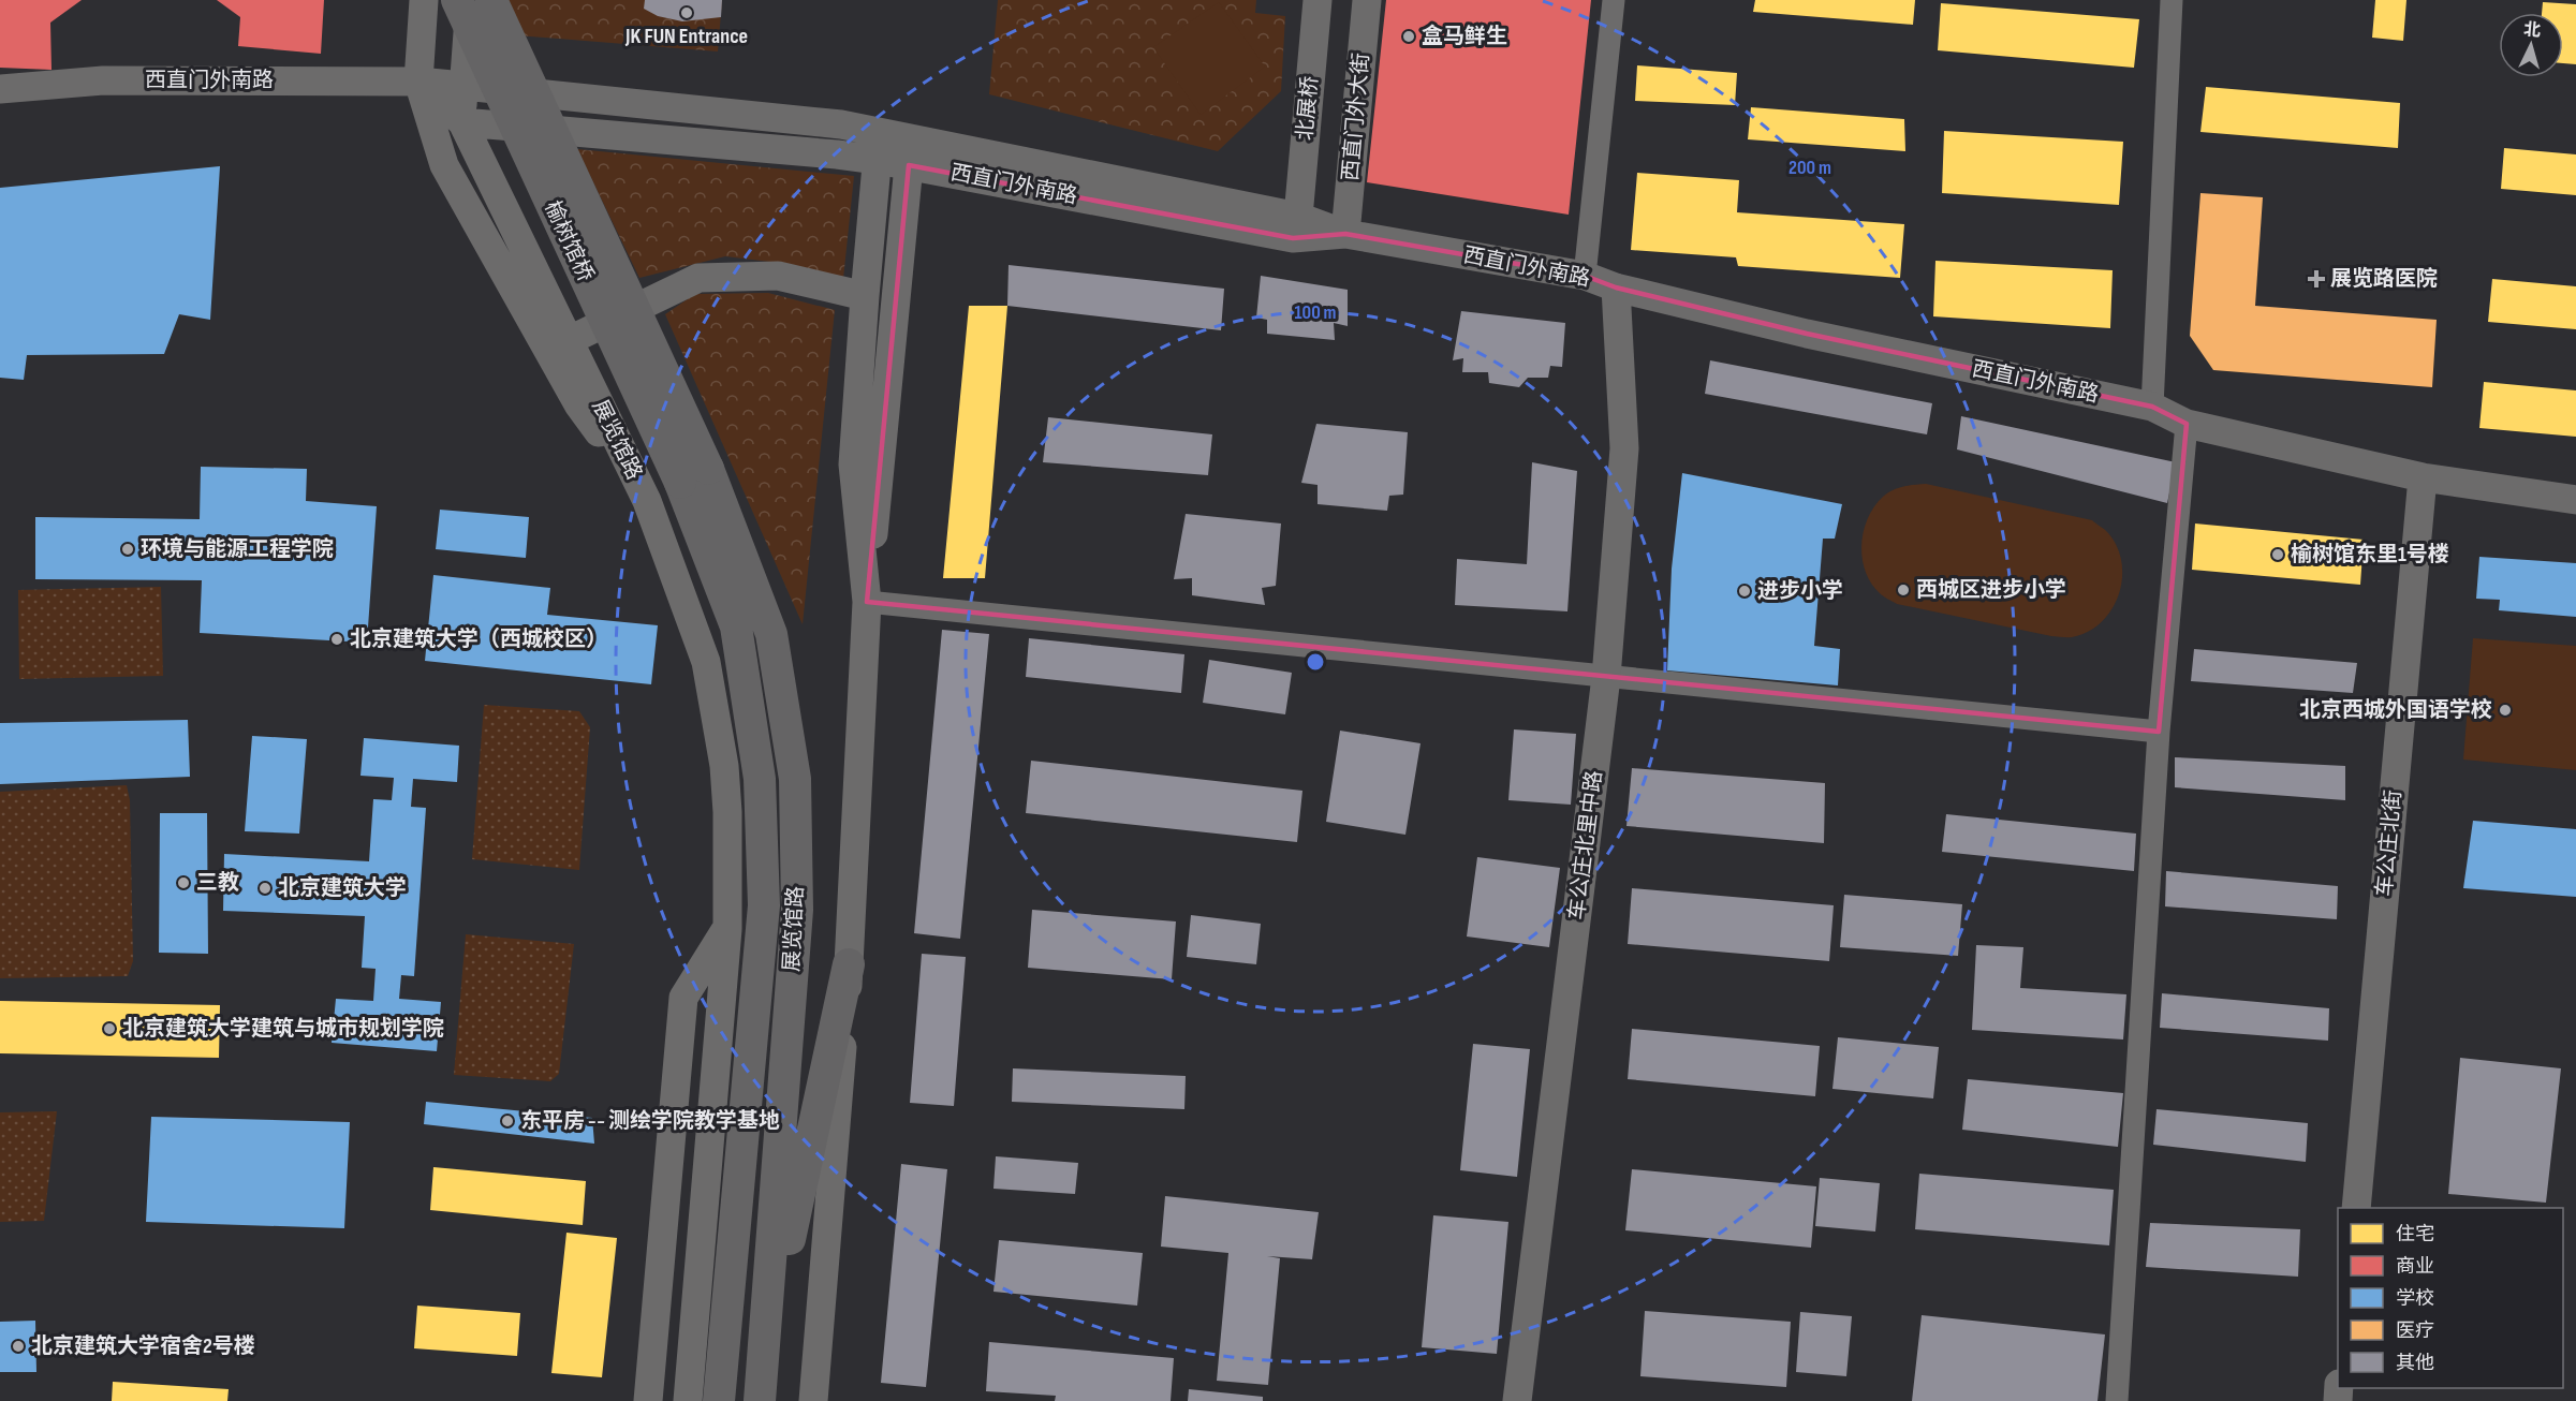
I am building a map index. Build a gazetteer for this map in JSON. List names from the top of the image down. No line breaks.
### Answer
{"streets":{"main road":["榆树馆桥","展览馆路"],"street":["西直门外南路","北展桥","西直门外大街","车公庄北街","车公庄北里中路"]},"crossings":[["西直门外南路","北展桥"],["西直门外南路","西直门外大街"],["西直门外南路","展览馆路"],["西直门外南路","车公庄北街"],["西直门外南路","车公庄北里中路"],["榆树馆桥","展览馆路"]],"places":{"other":["JK FUN Entrance","盒马鲜生","环境与能源工程学院","榆树馆东里1号楼","西城区进步小学","进步小学","北京建筑大学（西城校区）","北京西城外国语学校","三教","北京建筑大学","北京建筑大学建筑与城市规划学院","东平房 -- 测绘学院教学基地","北京建筑大学宿舍2号楼"],"health":["展览路医院"]},"legend":["住宅","商业","学校","医疗","其他"],"north":"top","rings":["200 m","100 m"]}
